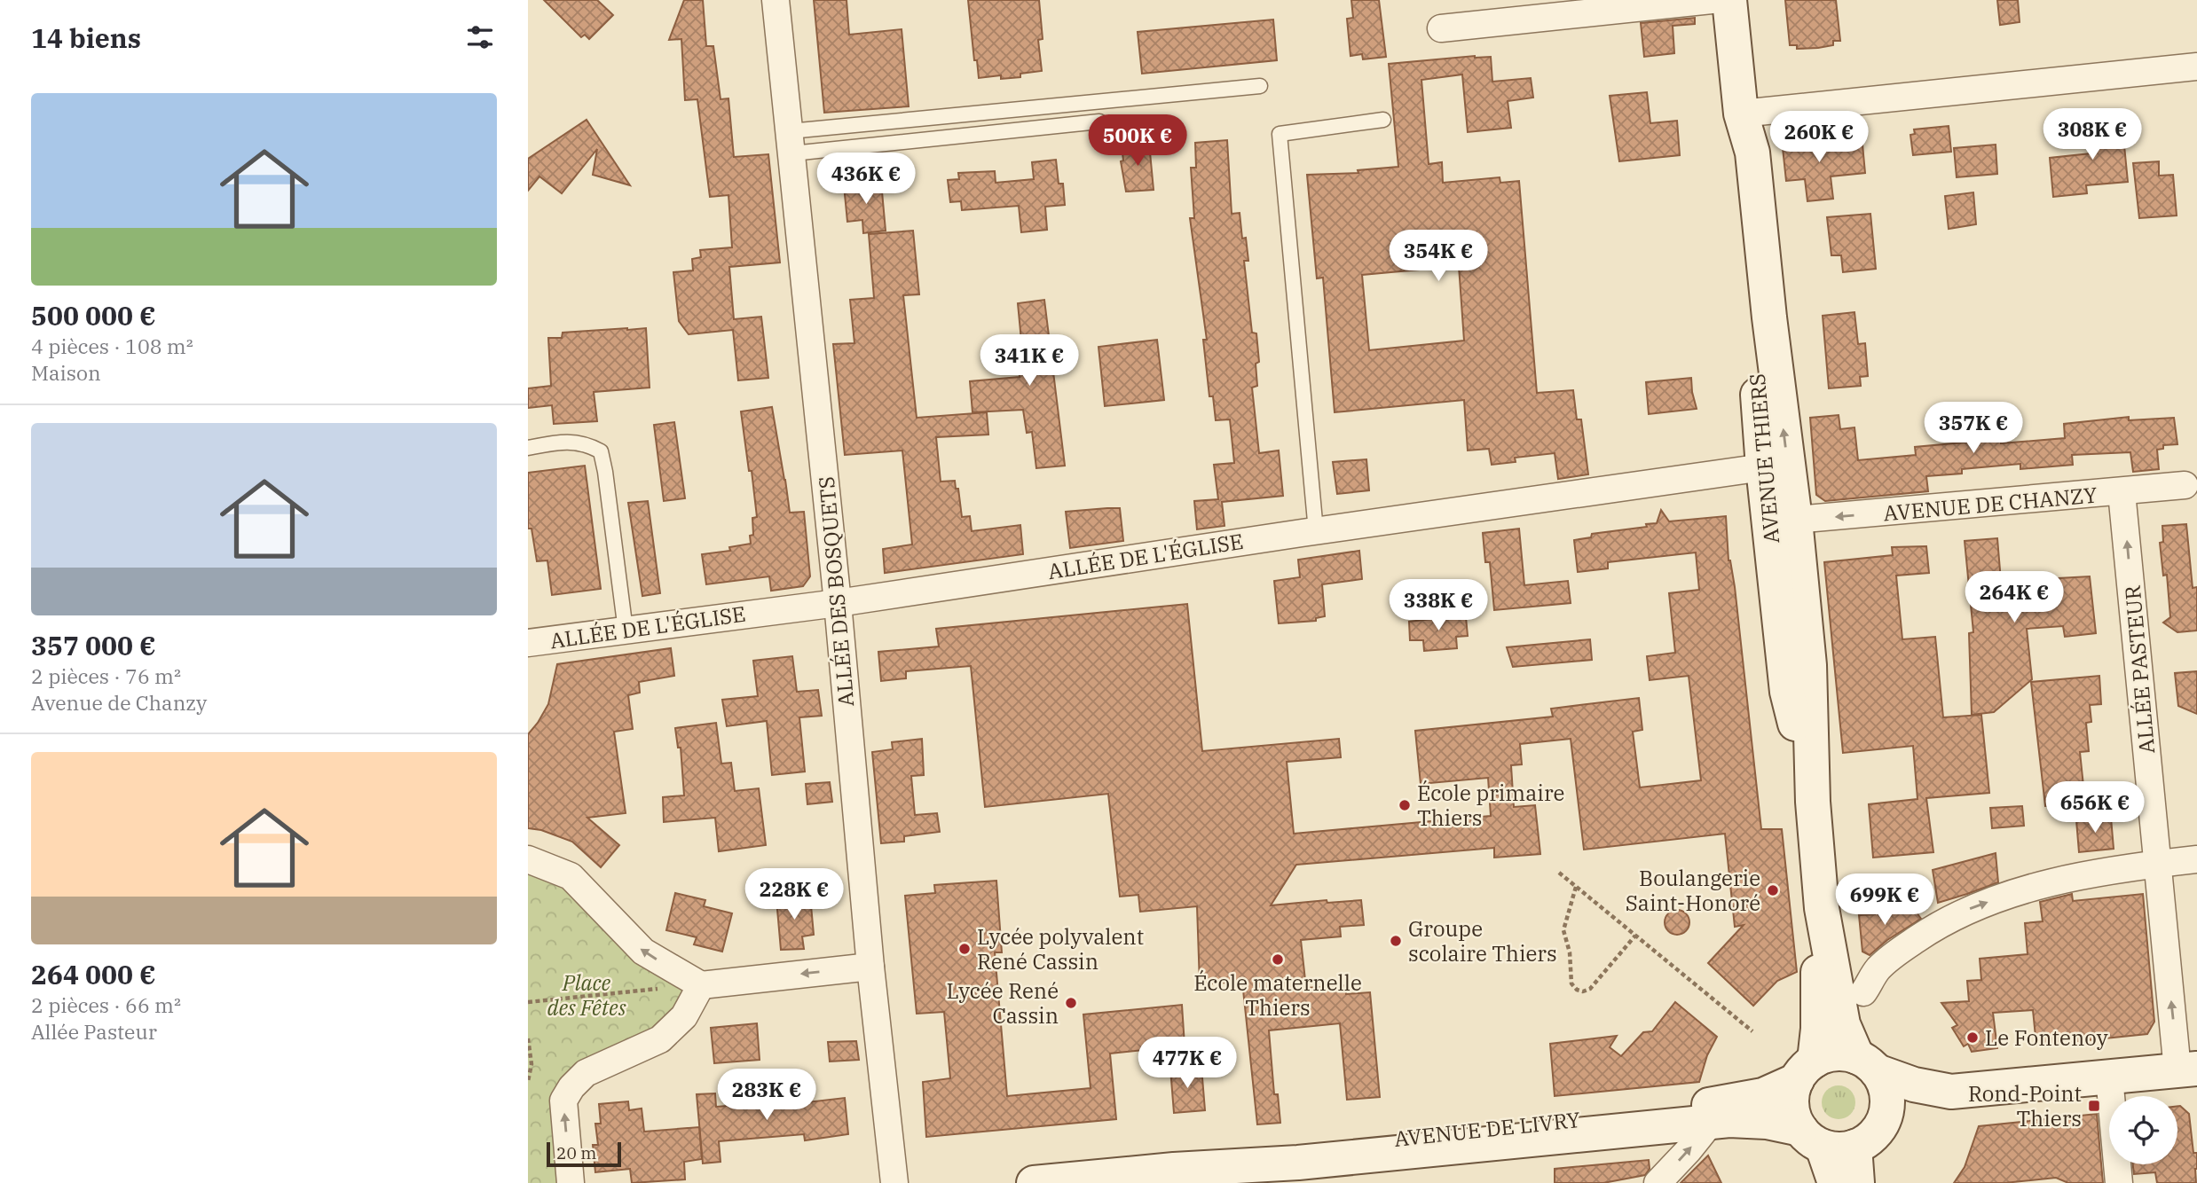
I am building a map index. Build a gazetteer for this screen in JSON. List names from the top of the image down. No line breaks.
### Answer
{"streets":{"main road":["AVENUE THIERS","AVENUE DE LIVRY"],"street":["AVENUE DE CHANZY","ALLÉE DE L'ÉGLISE","ALLÉE DES BOSQUETS","ALLÉE PASTEUR"]},"crossings":[["AVENUE THIERS","AVENUE DE CHANZY"],["AVENUE THIERS","ALLÉE DE L'ÉGLISE"],["AVENUE THIERS","AVENUE DE LIVRY"],["AVENUE DE CHANZY","ALLÉE PASTEUR"],["ALLÉE DE L'ÉGLISE","ALLÉE DES BOSQUETS"]],"one_way":["AVENUE DE CHANZY","ALLÉE PASTEUR"],"parks":["Place des Fêtes"],"places":{"other":["École primaire Thiers","Boulangerie Saint-Honoré","Groupe scolaire Thiers","Lycée polyvalent René Cassin","École maternelle Thiers","Lycée René Cassin","Le Fontenoy"],"transit":["Rond-Point Thiers"]},"scale_bar":"20 m","page":{"heading":"14 biens","list":[{"name":"500 000 €","note":"4 pièces · 108 m² · Maison"},{"name":"357 000 €","note":"2 pièces · 76 m² · Avenue de Chanzy"},{"name":"264 000 €","note":"2 pièces · 66 m² · Allée Pasteur"}],"price":["308K €","260K €","500K €","436K €","354K €","341K €","357K €","264K €","338K €","656K €","228K €","699K €","477K €","283K €"],"scale":"20 m"}}
